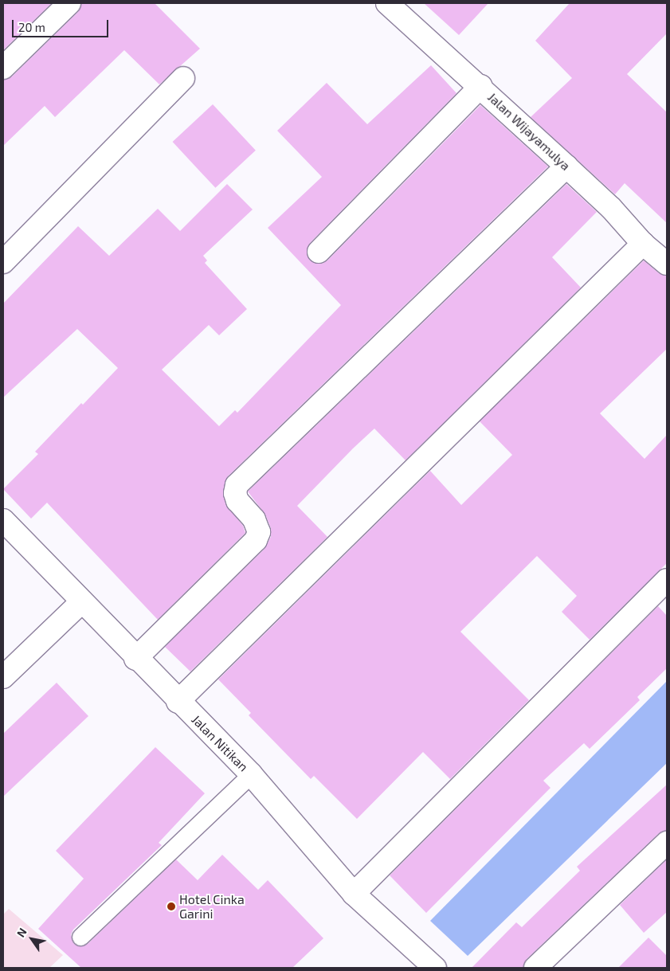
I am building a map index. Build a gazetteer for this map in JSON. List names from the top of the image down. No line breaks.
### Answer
{"streets":{"street":["Jalan Wijayamulya","Jalan Nitikan"]},"places":["Hotel Cinka Garini"],"scale_bar":"20 m","north":"top left"}
